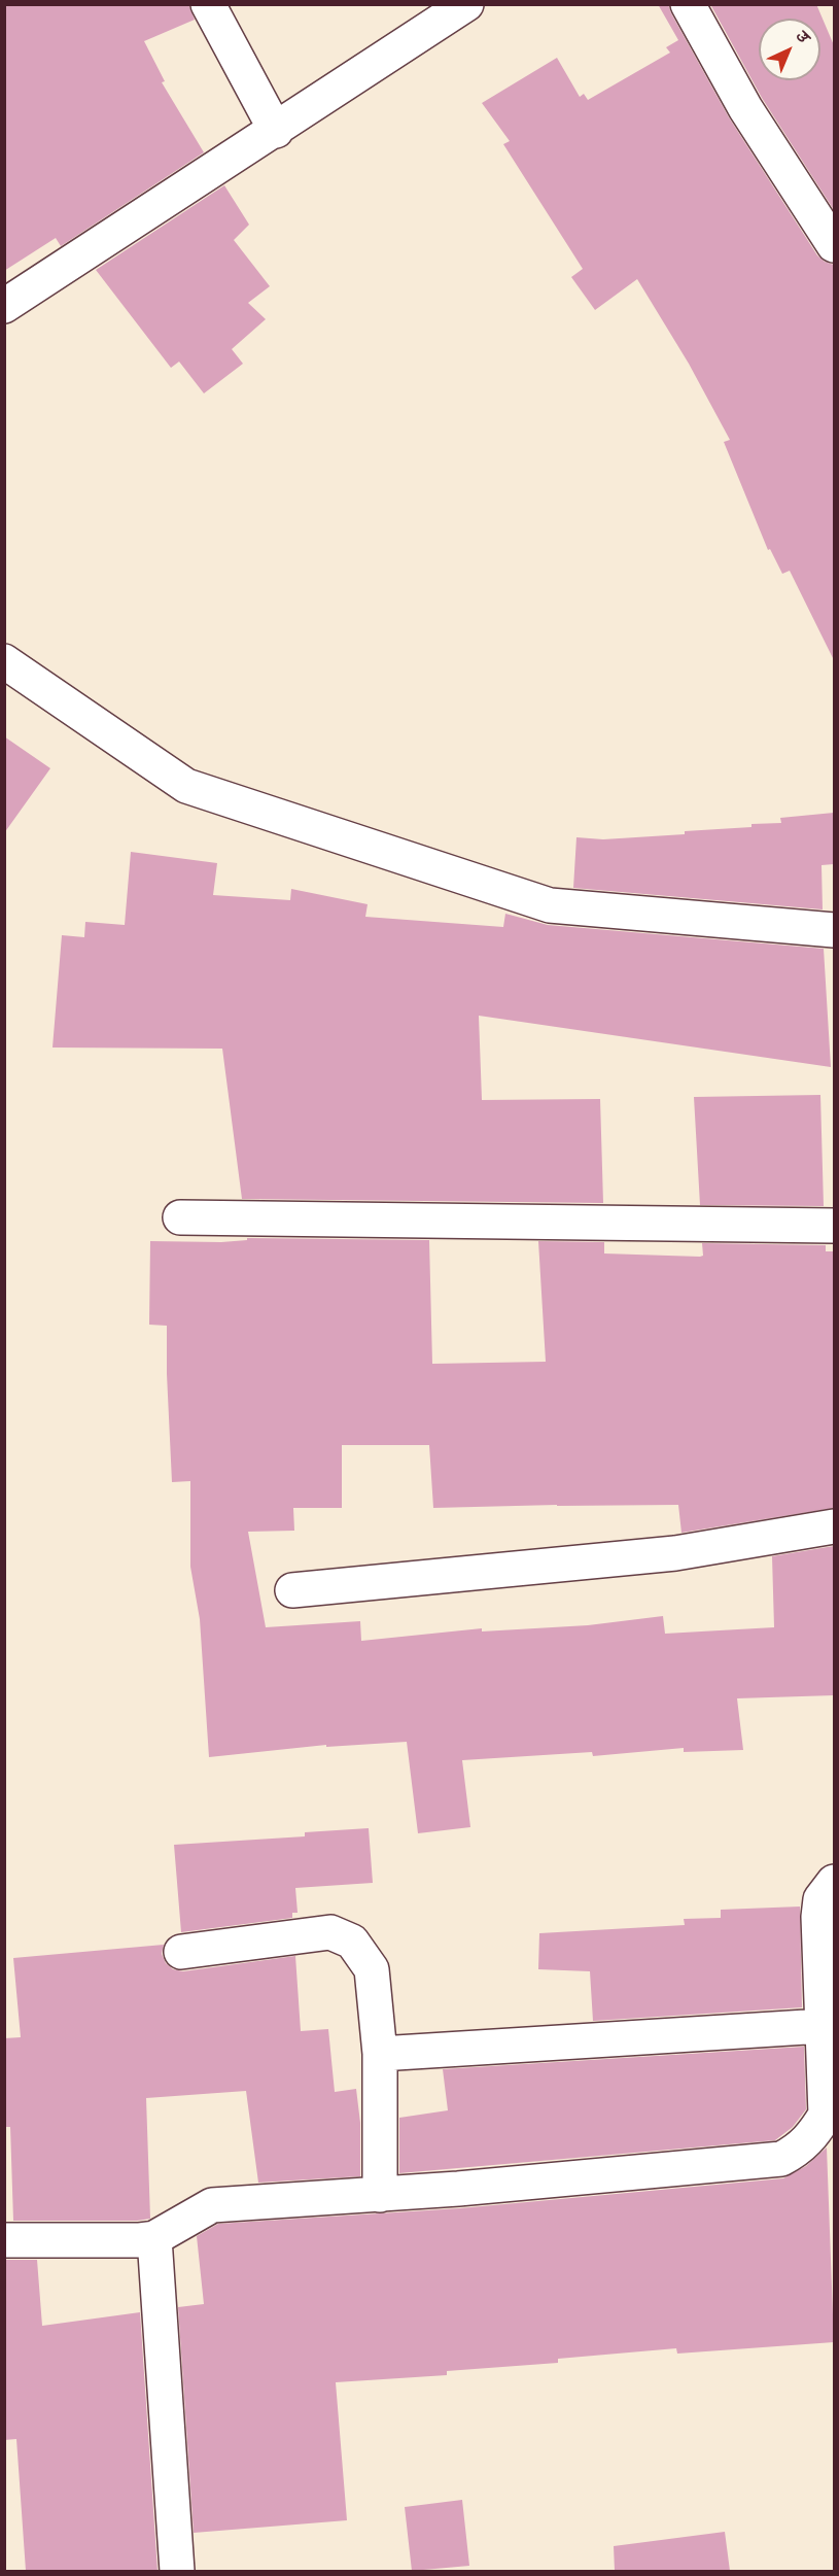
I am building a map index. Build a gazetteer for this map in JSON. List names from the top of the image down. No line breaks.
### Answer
{"north":"top right"}
